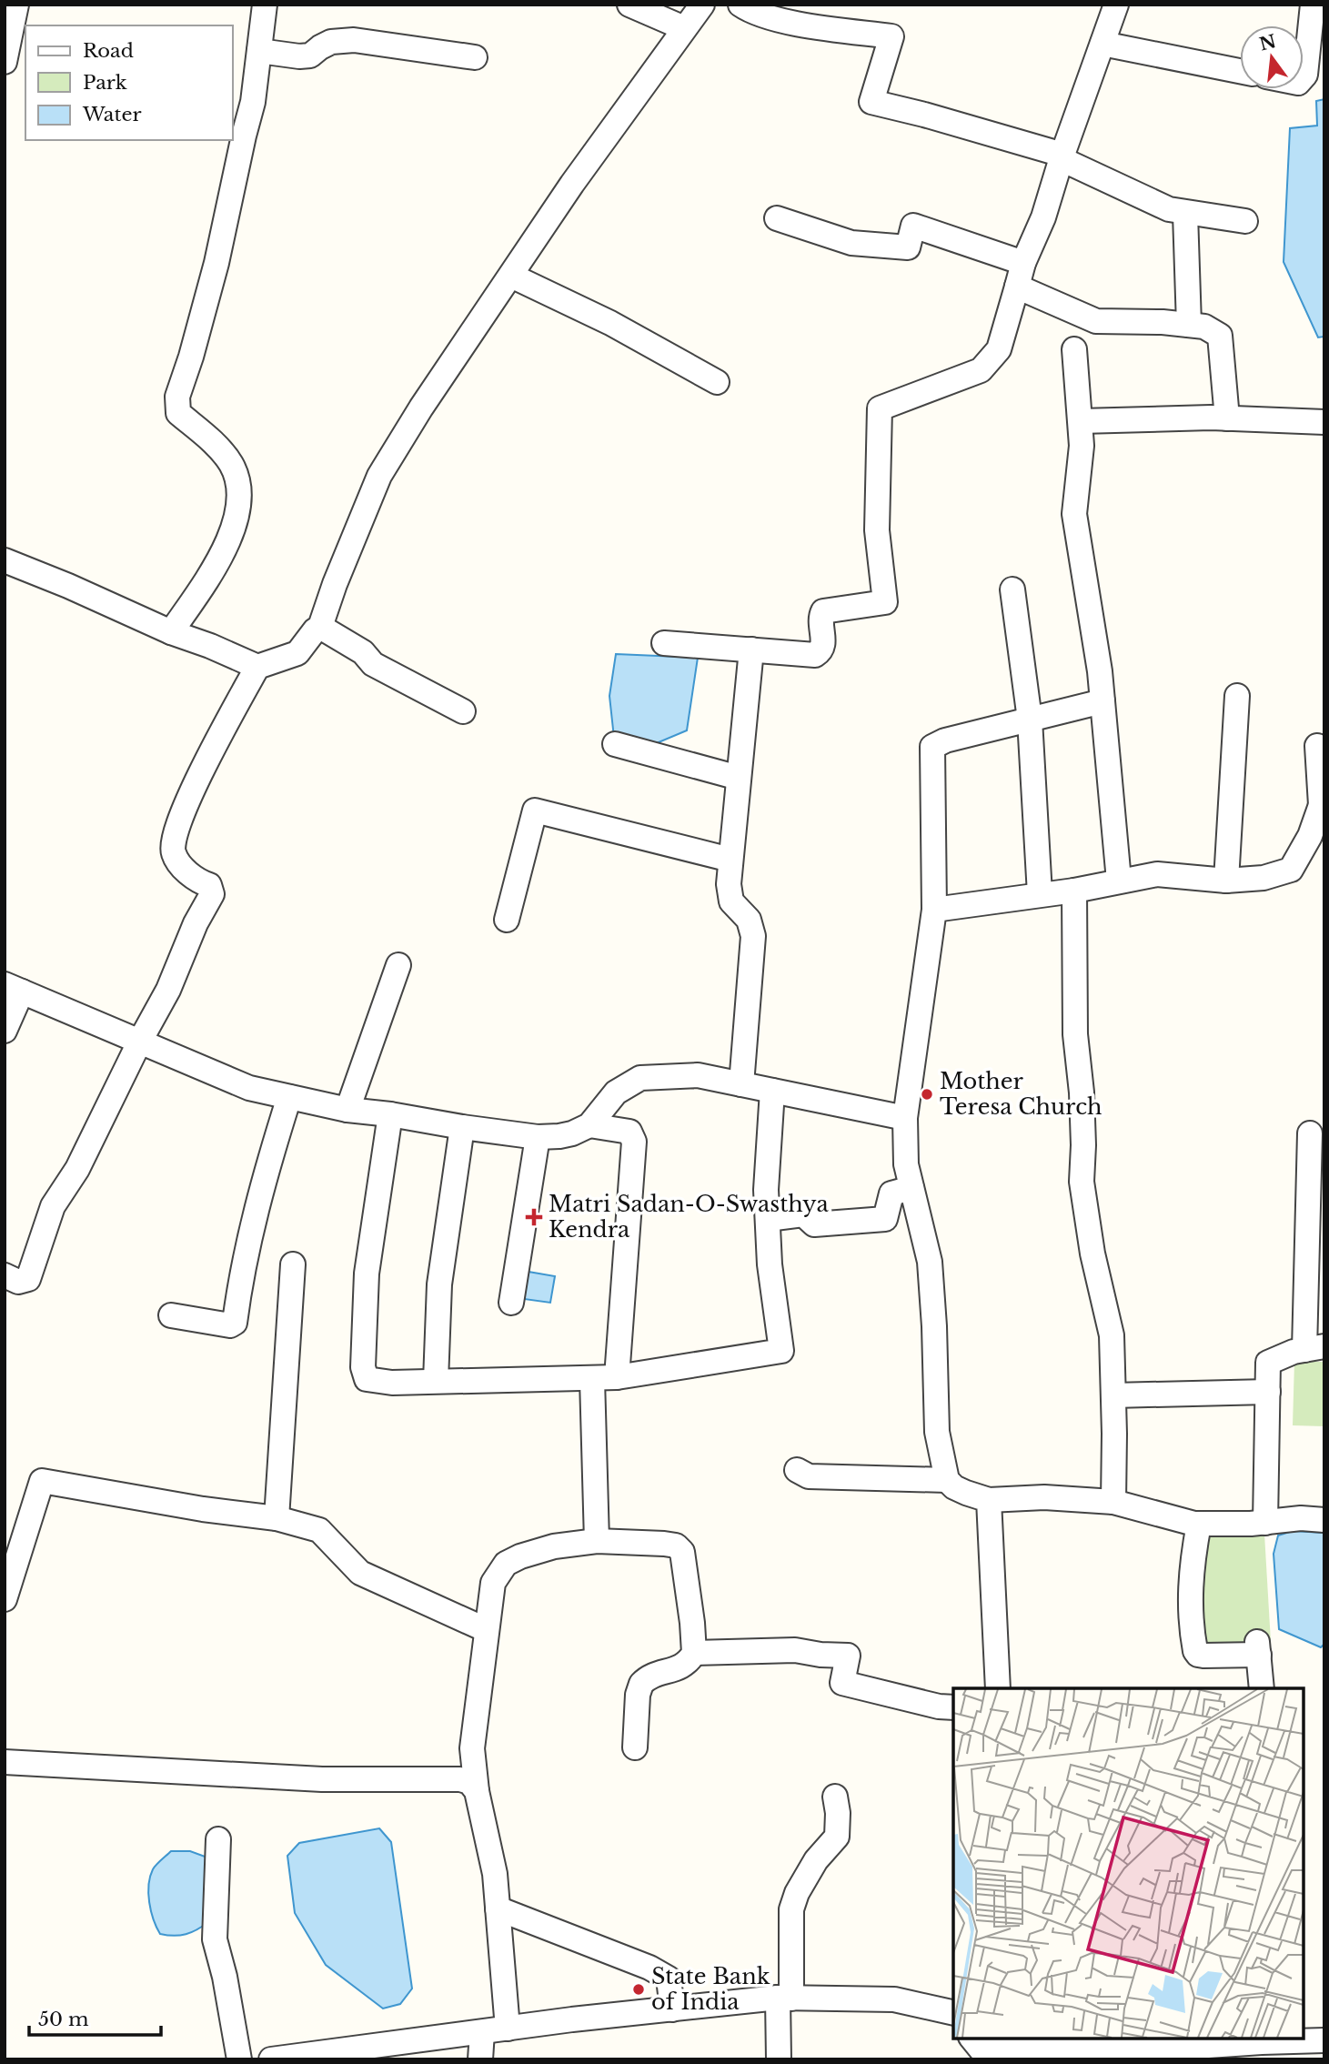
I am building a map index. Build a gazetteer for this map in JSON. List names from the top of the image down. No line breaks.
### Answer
{"places":{"other":["Mother Teresa Church","State Bank of India"],"health":["Matri Sadan-O-Swasthya Kendra"]},"legend":["Road","Park","Water"],"scale_bar":"50 m","north":"top"}
